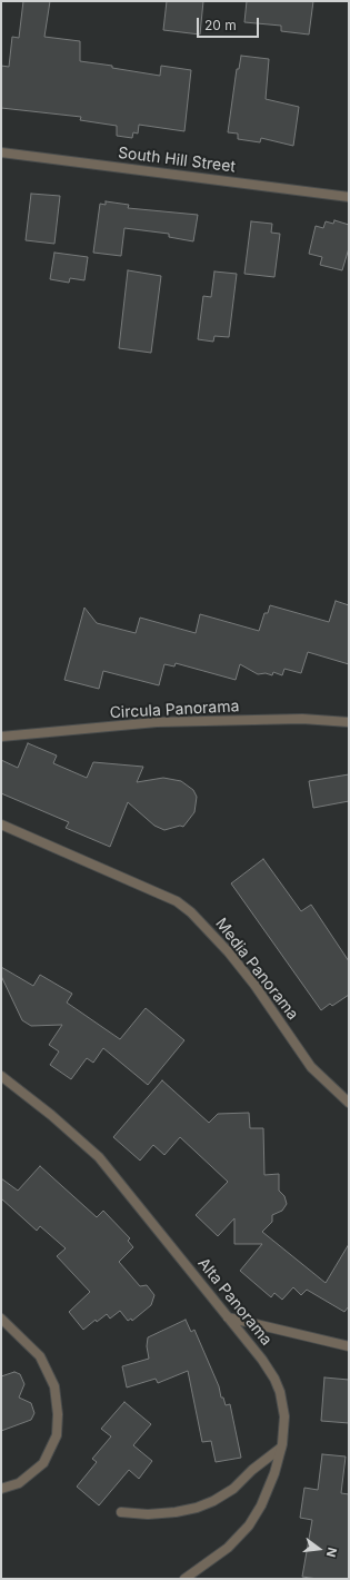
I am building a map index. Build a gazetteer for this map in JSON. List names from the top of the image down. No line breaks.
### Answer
{"streets":{"street":["South Hill Street","Circula Panorama","Media Panorama","Alta Panorama"]},"scale_bar":"20 m","north":"right"}
